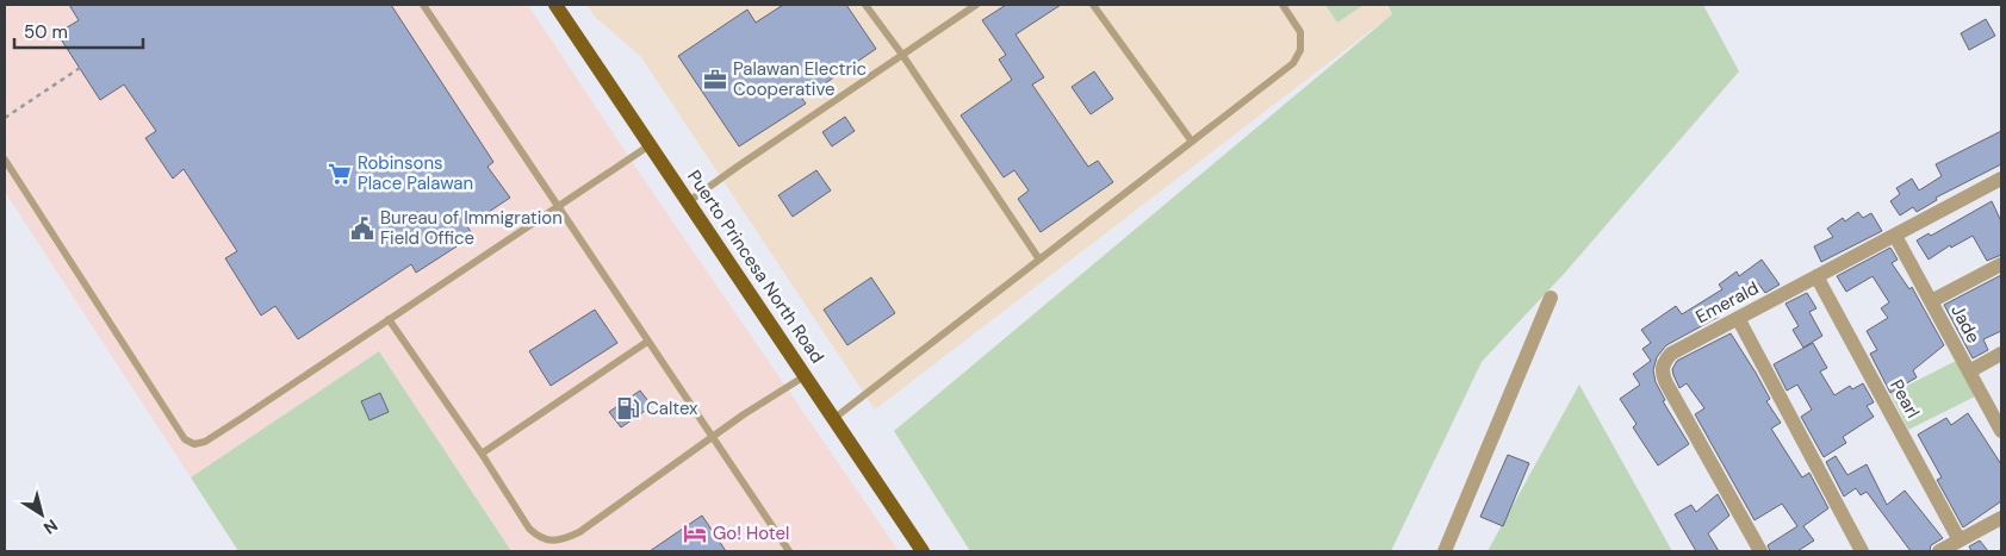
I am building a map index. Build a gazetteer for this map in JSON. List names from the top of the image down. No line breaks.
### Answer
{"streets":{"main road":["Puerto Princesa North Road"],"street":["Emerald","Jade","Pearl"]},"crossings":[["Emerald","Jade"],["Emerald","Pearl"]],"places":{"office":["Palawan Electric Cooperative"],"supermarket":["Robinsons Place Palawan"],"public building":["Bureau of Immigration Field Office"],"fuel station":["Caltex"],"hotel":["Go! Hotel"]},"scale_bar":"50 m","north":"bottom right"}
